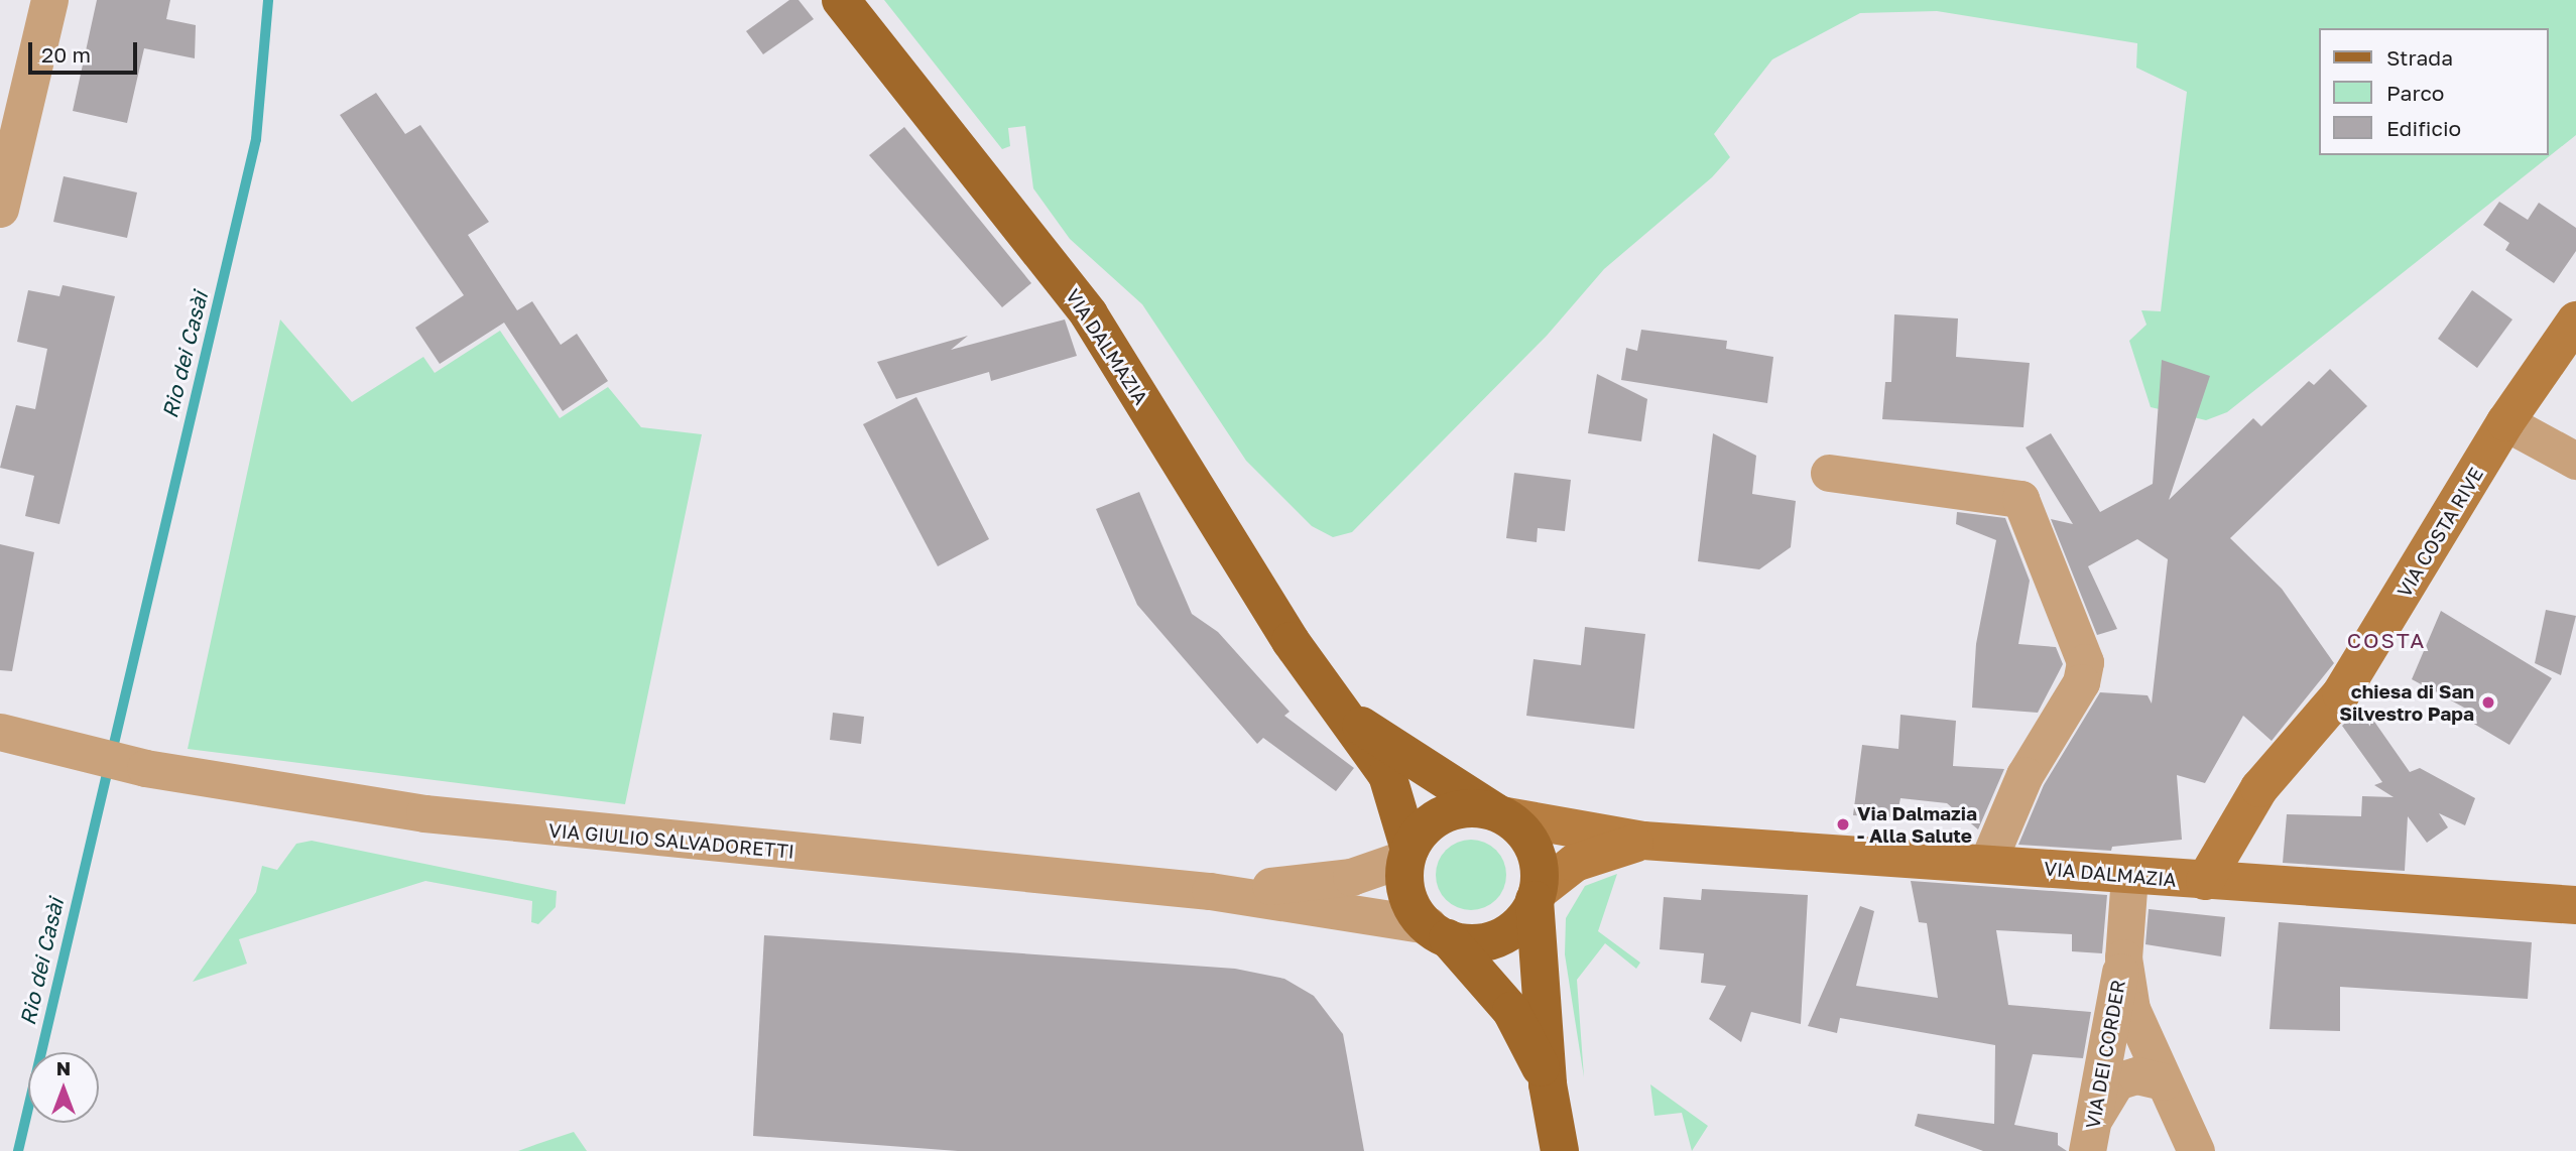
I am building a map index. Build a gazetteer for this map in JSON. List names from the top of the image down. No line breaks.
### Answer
{"streets":{"main road":["VIA DALMAZIA"],"street":["VIA COSTA RIVE","VIA GIULIO SALVADORETTI","VIA DEI CORDER"]},"crossings":[["VIA DALMAZIA","VIA COSTA RIVE"],["VIA DALMAZIA","VIA GIULIO SALVADORETTI"]],"districts":["COSTA"],"water":["Rio dei Casài"],"places":["chiesa di San Silvestro Papa","Via Dalmazia - Alla Salute"],"legend":["Strada","Parco","Edificio"],"scale_bar":"20 m","north":"top"}
